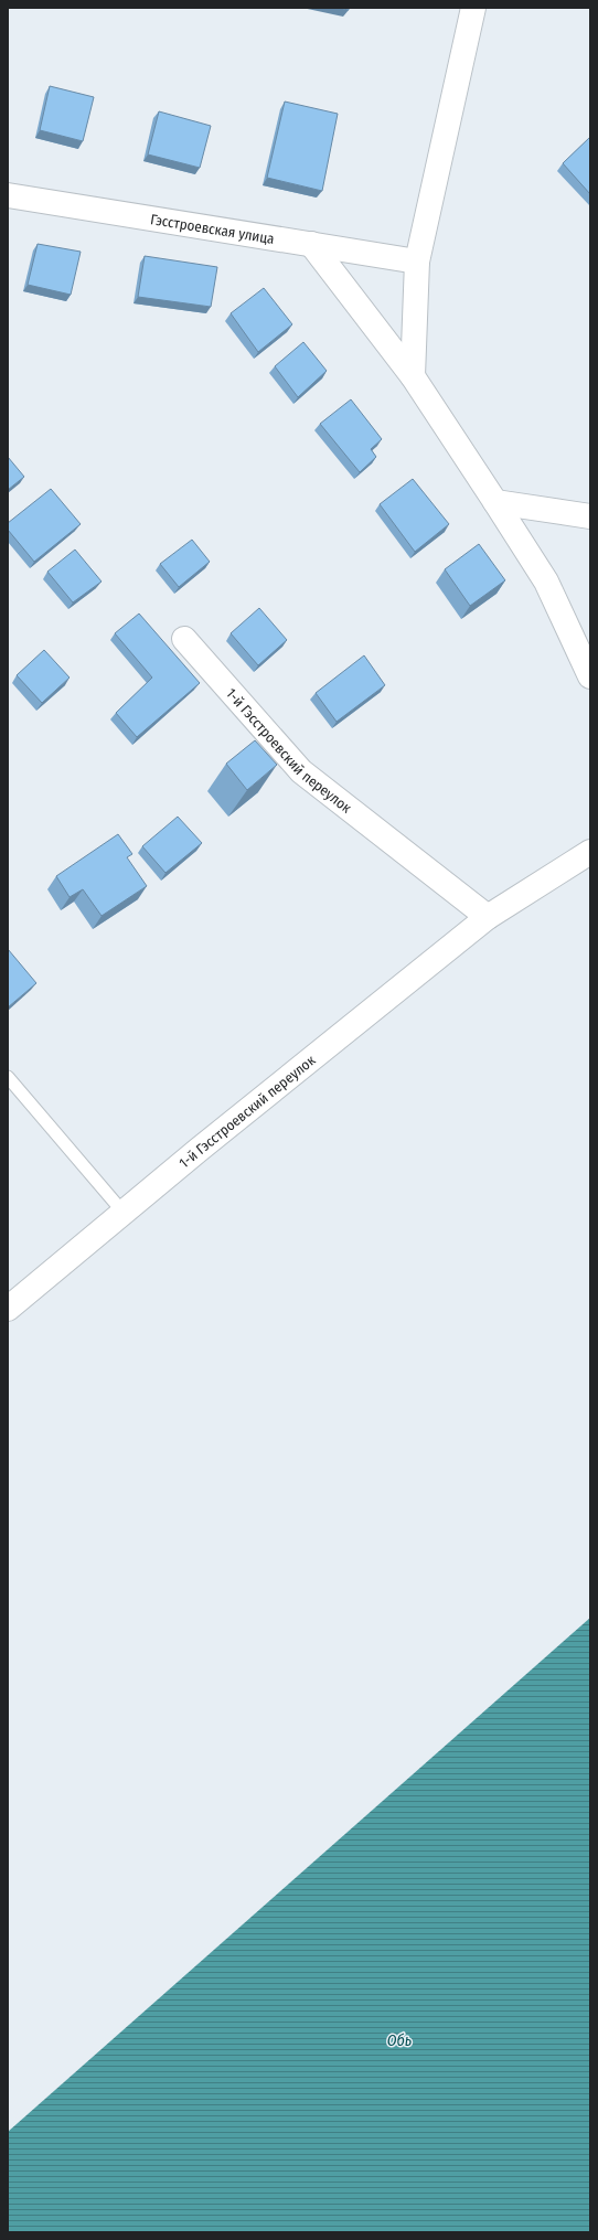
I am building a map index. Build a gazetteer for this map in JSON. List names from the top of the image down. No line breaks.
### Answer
{"streets":{"street":["Гэсстроевская улица","1-й Гэсстроевский переулок"]},"water":["Обь"]}
